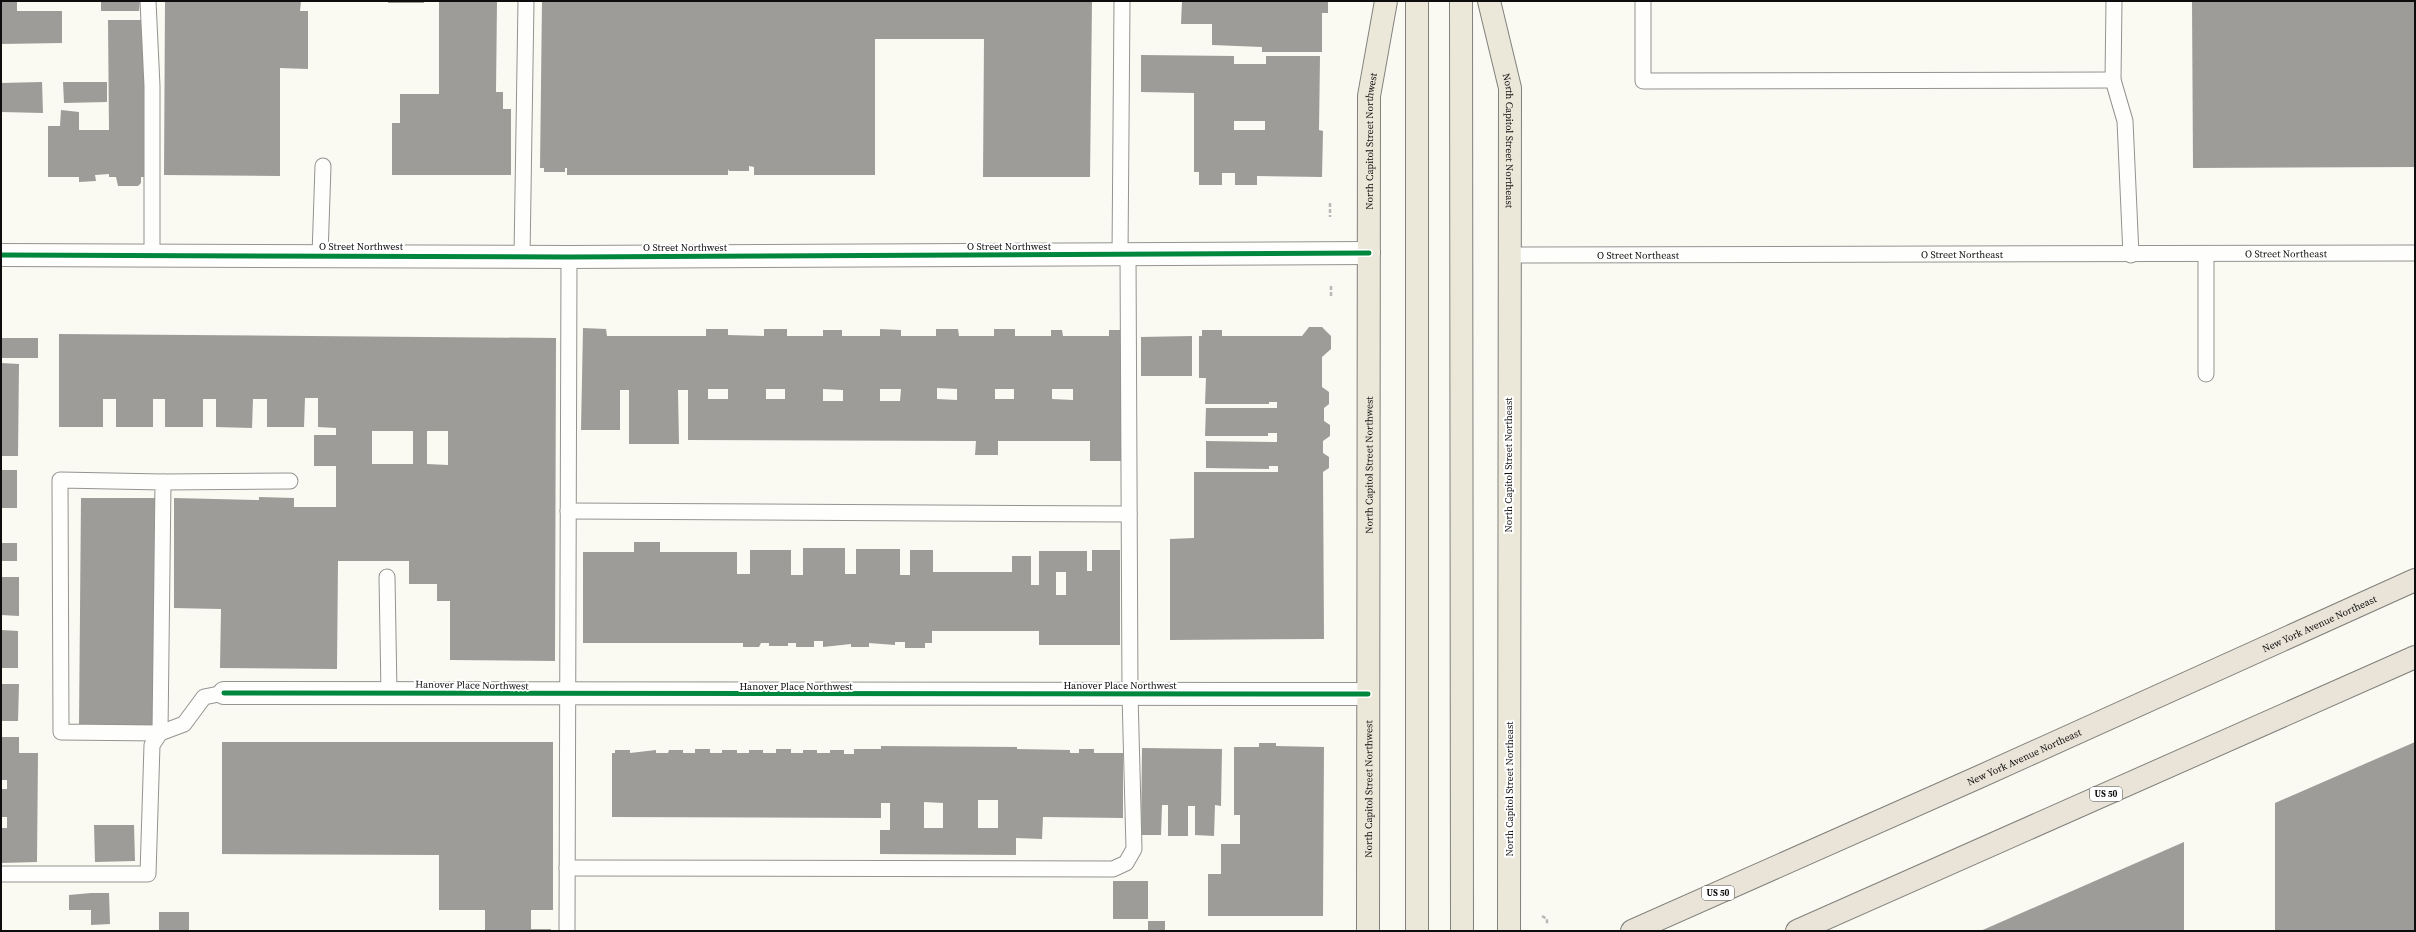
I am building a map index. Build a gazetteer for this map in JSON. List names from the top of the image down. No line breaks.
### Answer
{"streets":{"highway":["New York Avenue Northeast","US 50"],"main road":["North Capitol Street Northwest","North Capitol Street Northeast"],"street":["O Street Northwest","Hanover Place Northwest"],"lane":["O Street Northeast"]},"crossings":[["North Capitol Street Northwest","O Street Northwest"],["North Capitol Street Northwest","Hanover Place Northwest"],["North Capitol Street Northeast","O Street Northeast"]]}
